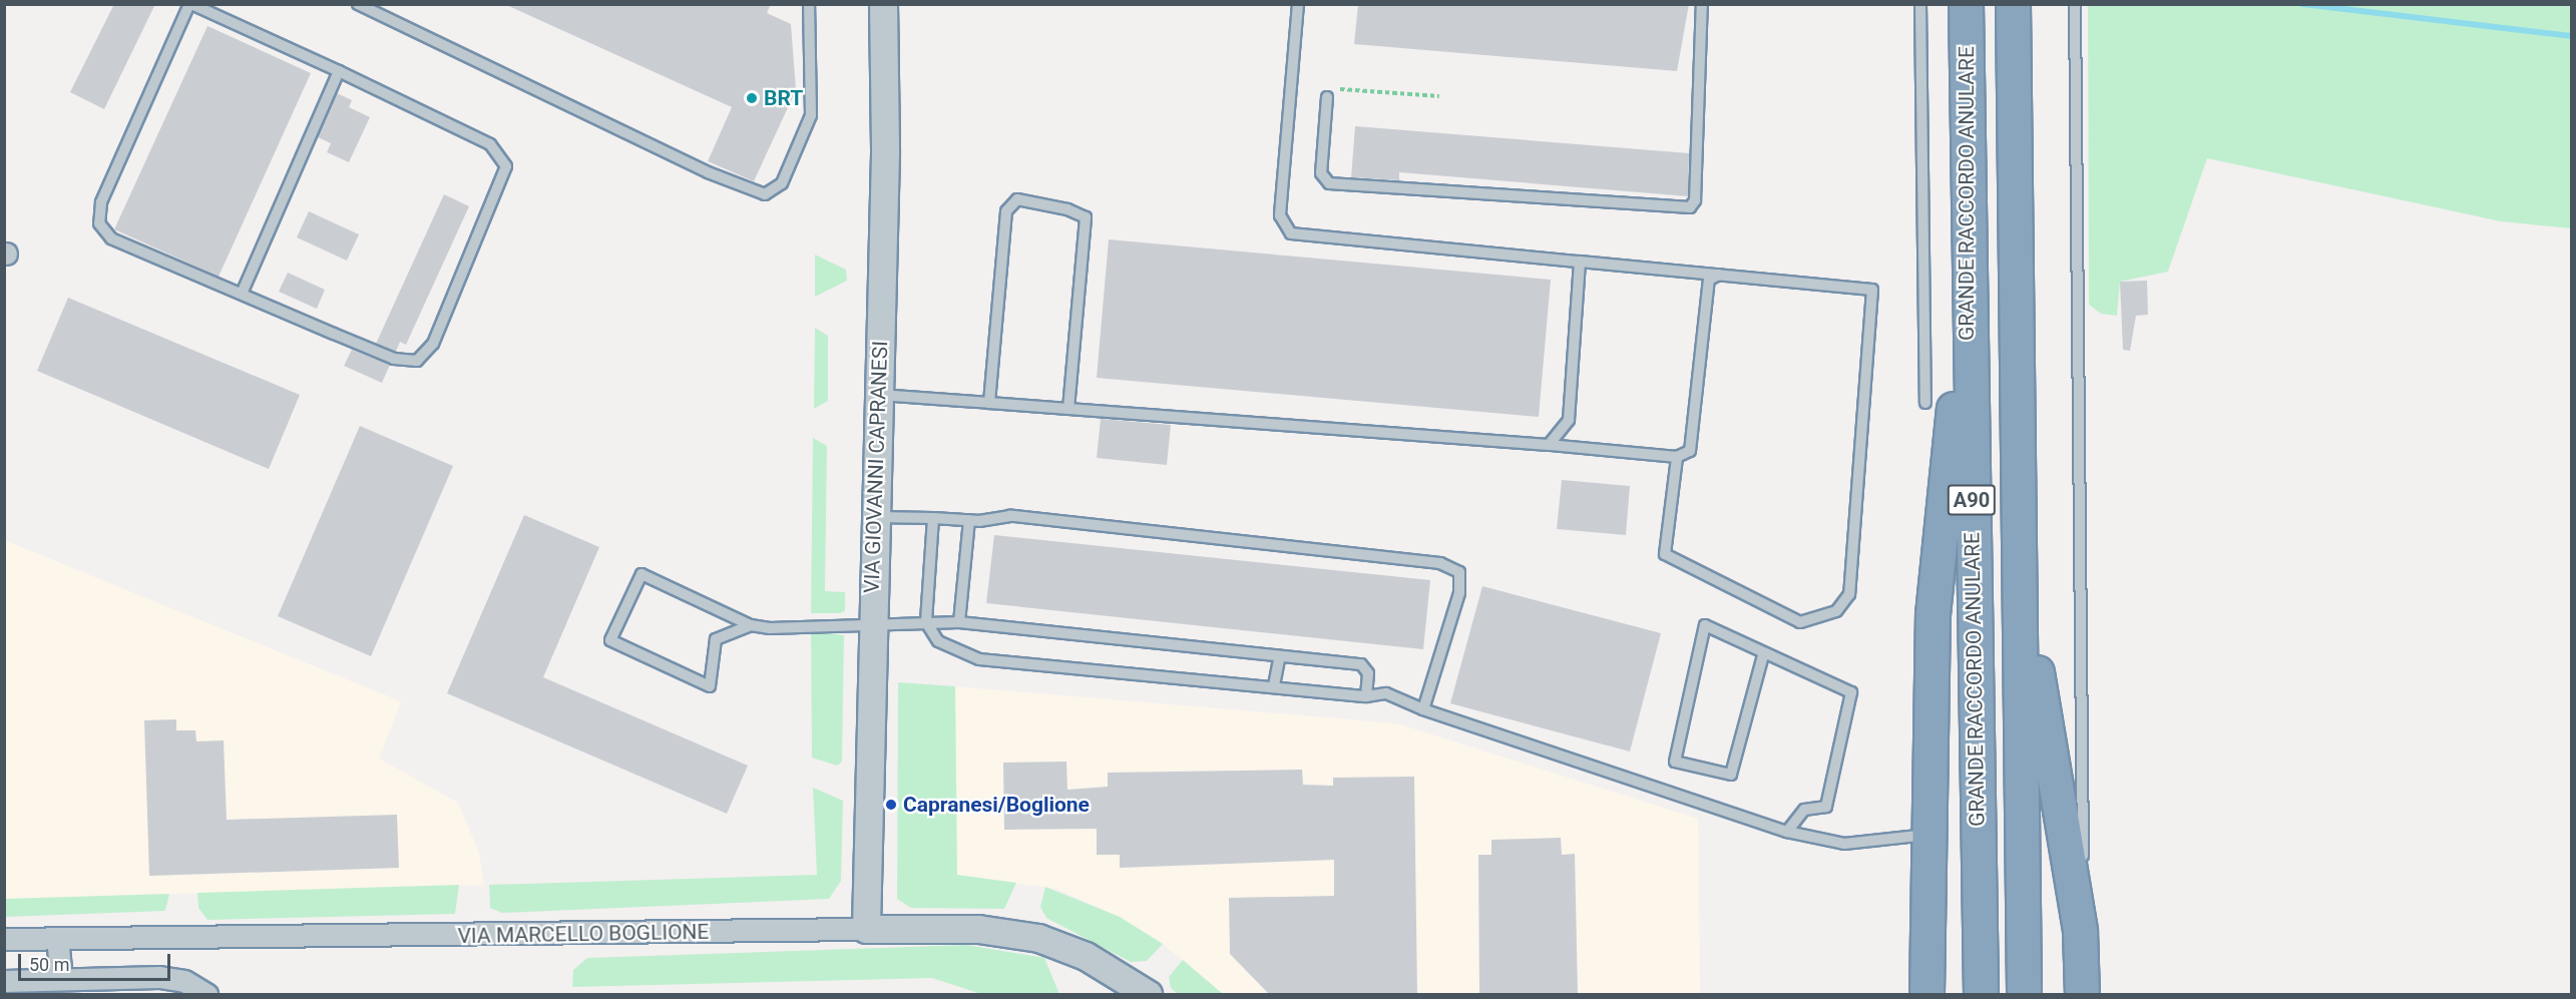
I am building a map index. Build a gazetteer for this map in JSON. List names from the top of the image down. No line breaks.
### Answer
{"streets":{"highway":["GRANDE RACCORDO ANULARE","A90"],"street":["VIA GIOVANNI CAPRANESI","VIA MARCELLO BOGLIONE"]},"crossings":[["VIA GIOVANNI CAPRANESI","VIA MARCELLO BOGLIONE"]],"places":["BRT","Capranesi/Boglione"],"scale_bar":"50 m"}
